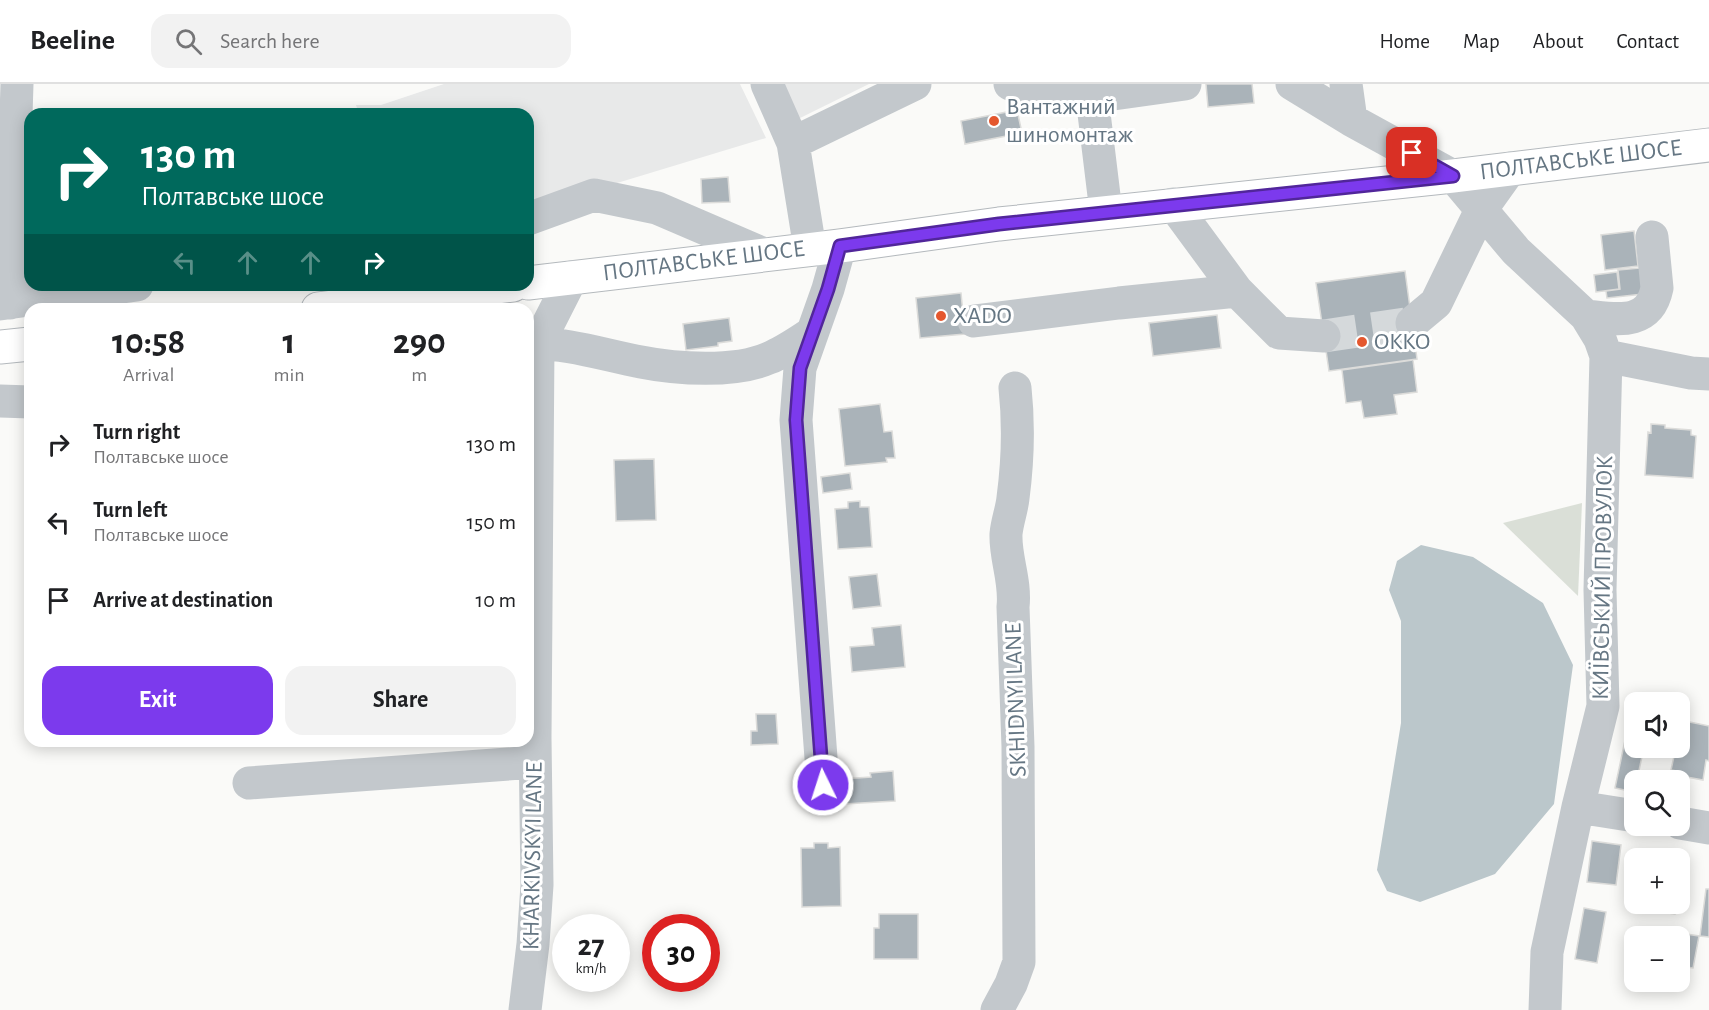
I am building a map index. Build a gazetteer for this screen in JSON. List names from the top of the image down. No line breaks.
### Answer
{"streets":{"highway":["ПОЛТАВСЬКЕ ШОСЕ"],"street":["КИЇВСЬКИЙ ПРОВУЛОК","SKHIDNYI LANE","KHARKIVSKYI LANE"]},"crossings":[["ПОЛТАВСЬКЕ ШОСЕ","KHARKIVSKYI LANE"]],"places":["Вантажний шиномонтаж","XADO","OKKO"],"page":{"header":"Beeline","search":"Search here","nav":["Home","Map","About","Contact"],"turn":["130 m","Полтавське шосе"],"eta":["10:58","Arrival","1","min","290","m"],"list":[{"name":"Turn right","note":"Полтавське шосе","value":"130 m"},{"name":"Turn left","note":"Полтавське шосе","value":"150 m"},{"name":"Arrive at destination","value":"10 m"}],"buttons":["Exit","Share"],"map_buttons":["+","−"],"speed":"27 km/h","limit":"30"}}
